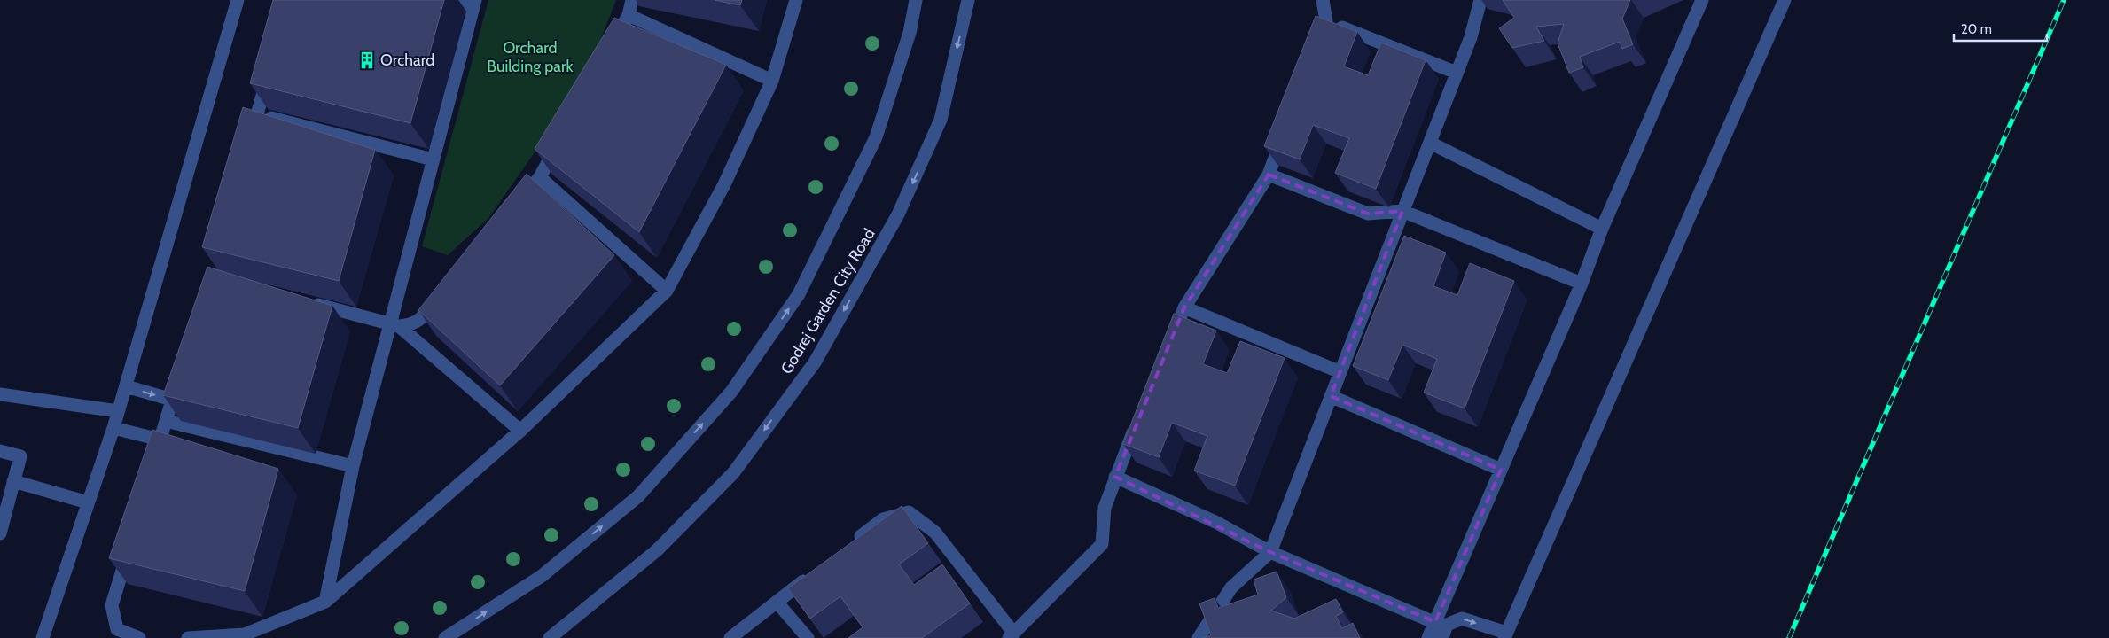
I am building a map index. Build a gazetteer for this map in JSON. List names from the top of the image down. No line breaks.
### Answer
{"streets":{"street":["Godrej Garden City Road"]},"parks":["Orchard Building park"],"places":{"building":["Orchard"]},"scale_bar":"20 m"}
